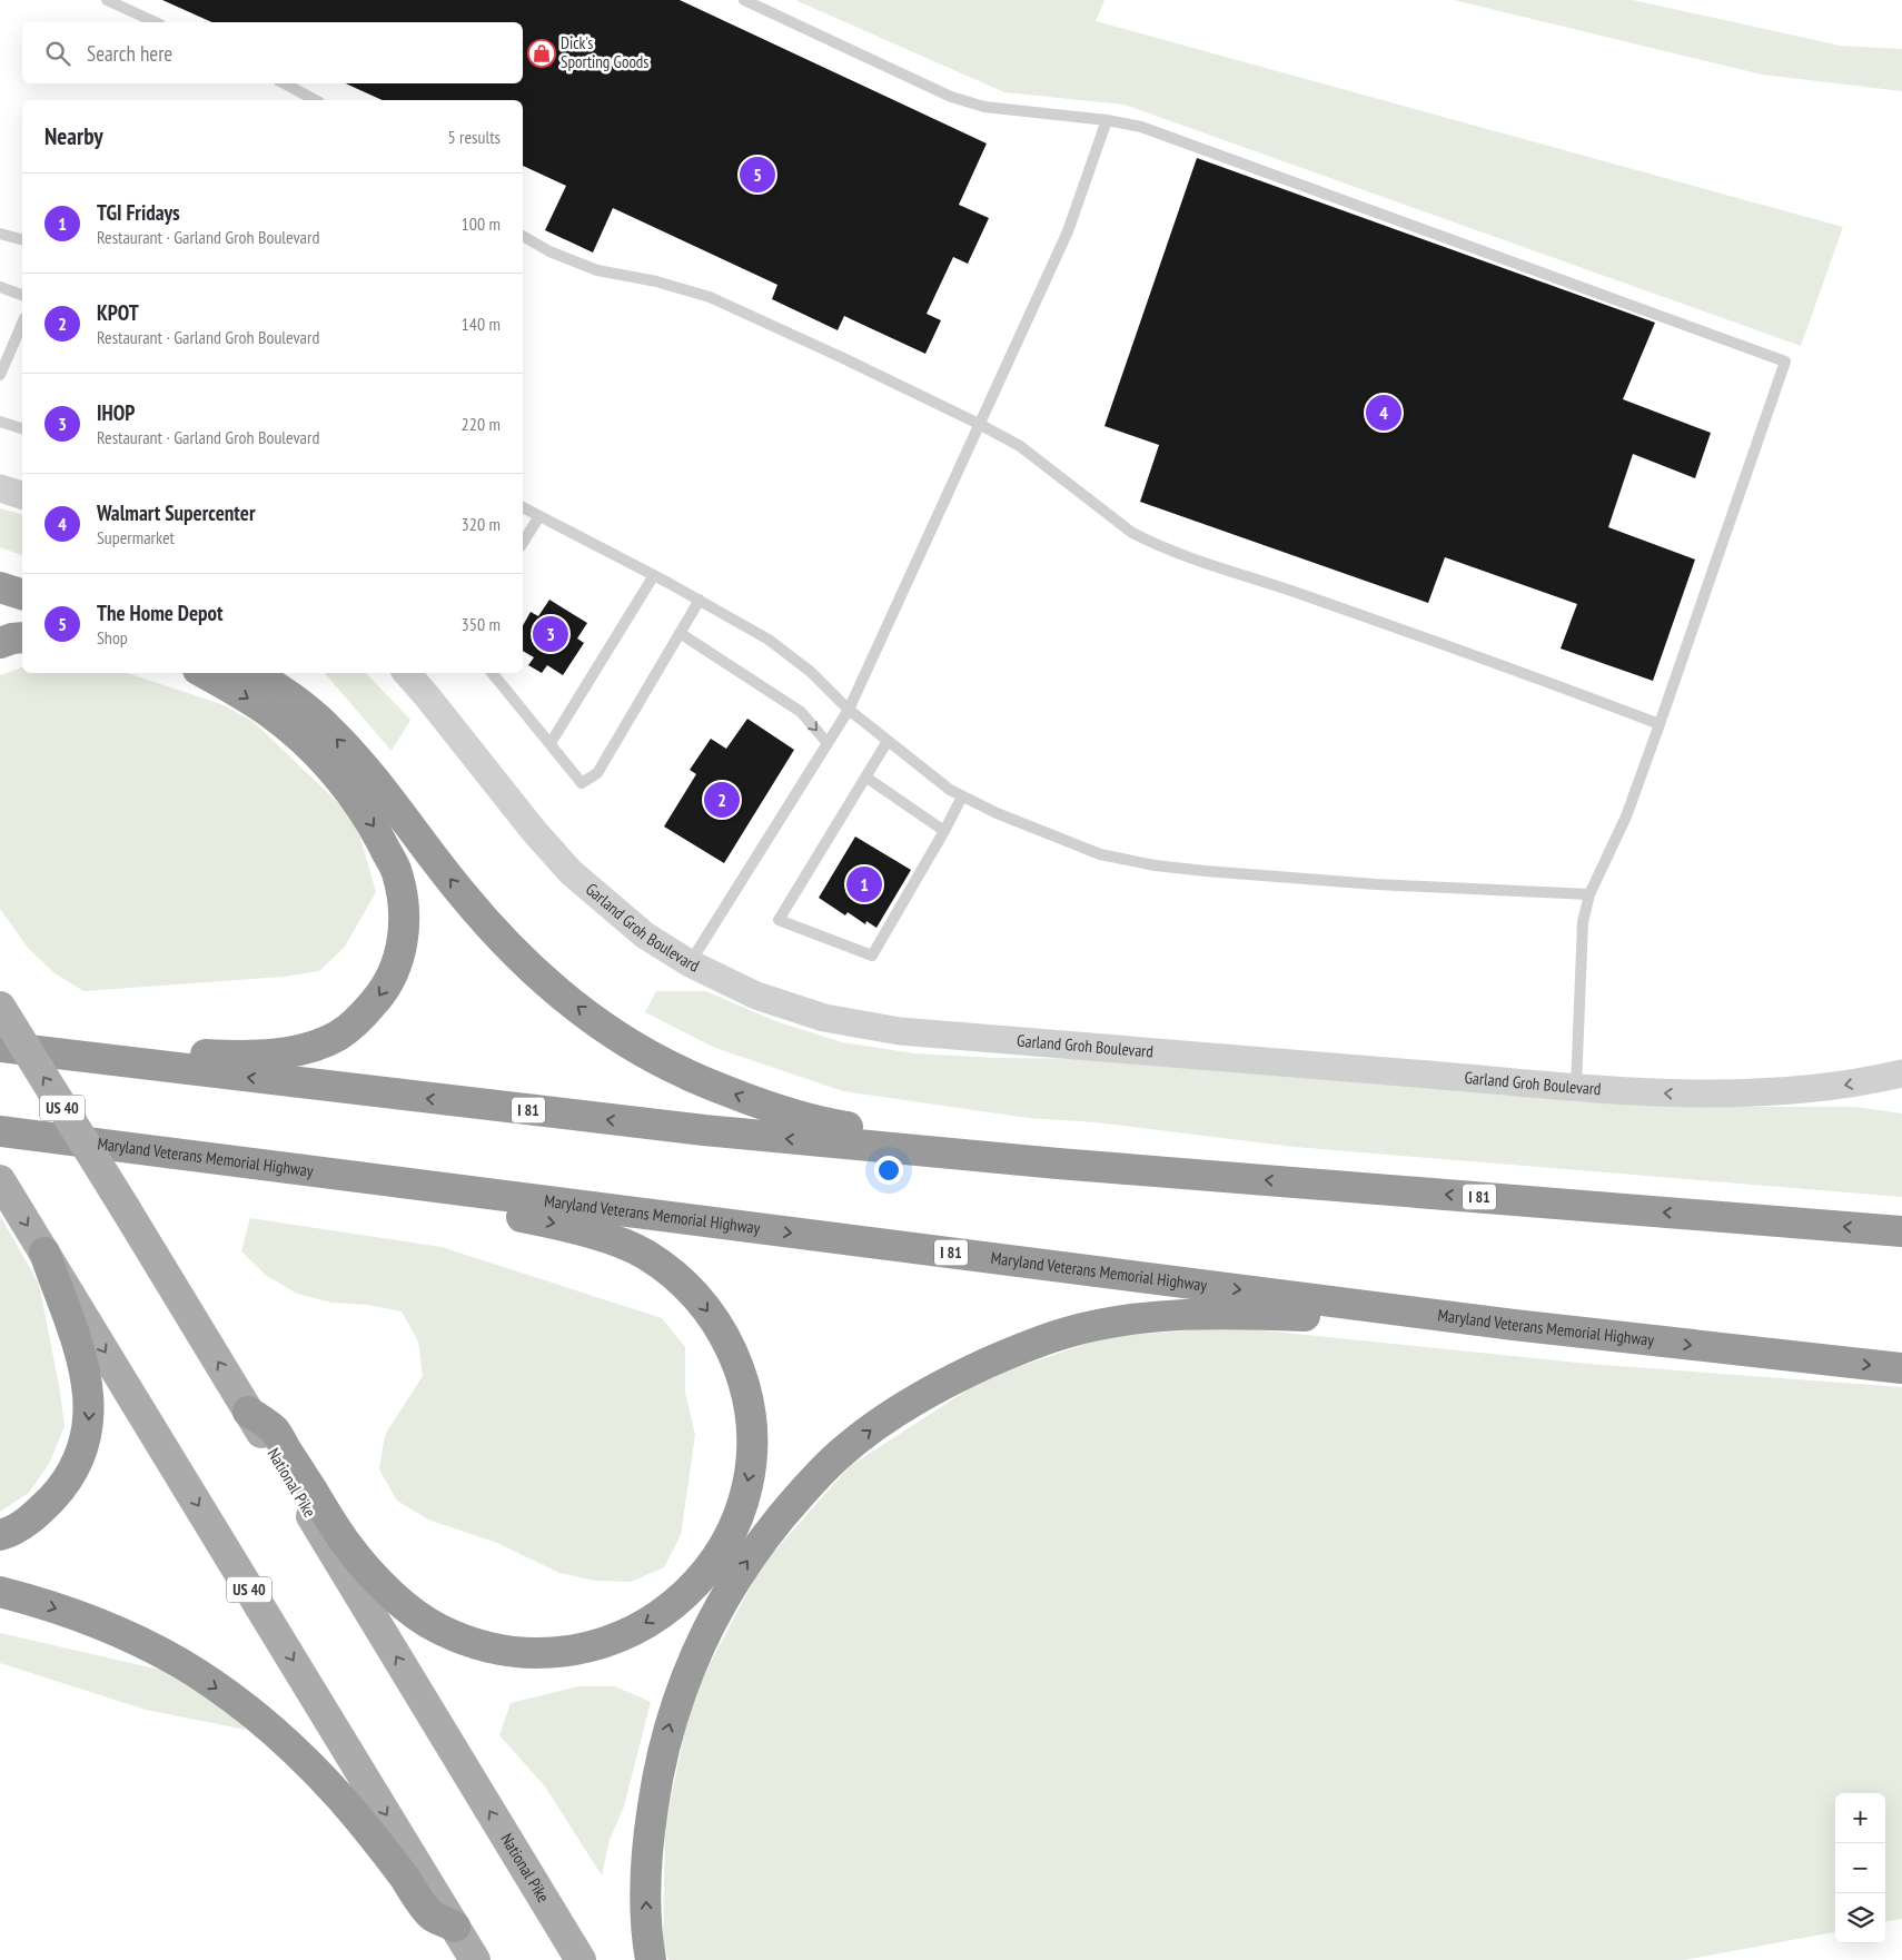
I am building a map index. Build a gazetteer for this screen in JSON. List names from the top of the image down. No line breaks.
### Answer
{"streets":{"highway":["I 81","Maryland Veterans Memorial Highway"],"main road":["US 40","National Pike"],"street":["Garland Groh Boulevard"]},"places":{"shop":["Dick's Sporting Goods"]},"page":{"search":"Search here","heading":["Nearby","5 results"],"pins":["5","4","3","2","1"],"list":[{"mark":"1","name":"TGI Fridays","note":"Restaurant · Garland Groh Boulevard","value":"100 m"},{"mark":"2","name":"KPOT","note":"Restaurant · Garland Groh Boulevard","value":"140 m"},{"mark":"3","name":"IHOP","note":"Restaurant · Garland Groh Boulevard","value":"220 m"},{"mark":"4","name":"Walmart Supercenter","note":"Supermarket","value":"320 m"},{"mark":"5","name":"The Home Depot","note":"Shop","value":"350 m"}],"map_buttons":["+","−"]}}
